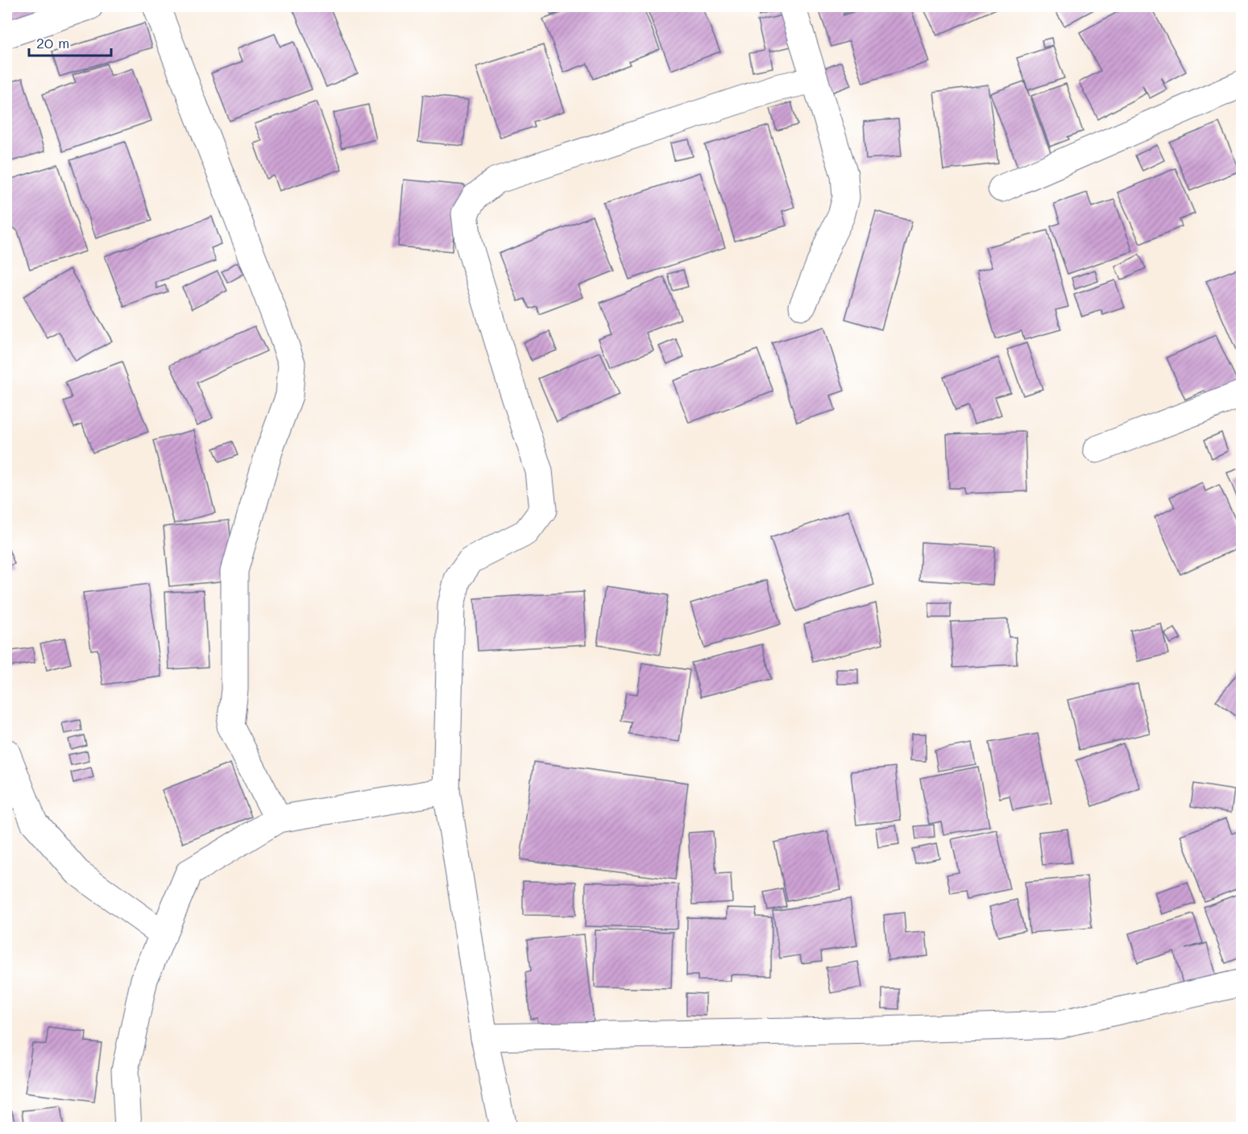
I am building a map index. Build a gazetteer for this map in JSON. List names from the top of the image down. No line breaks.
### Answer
{"scale_bar":"20 m"}
